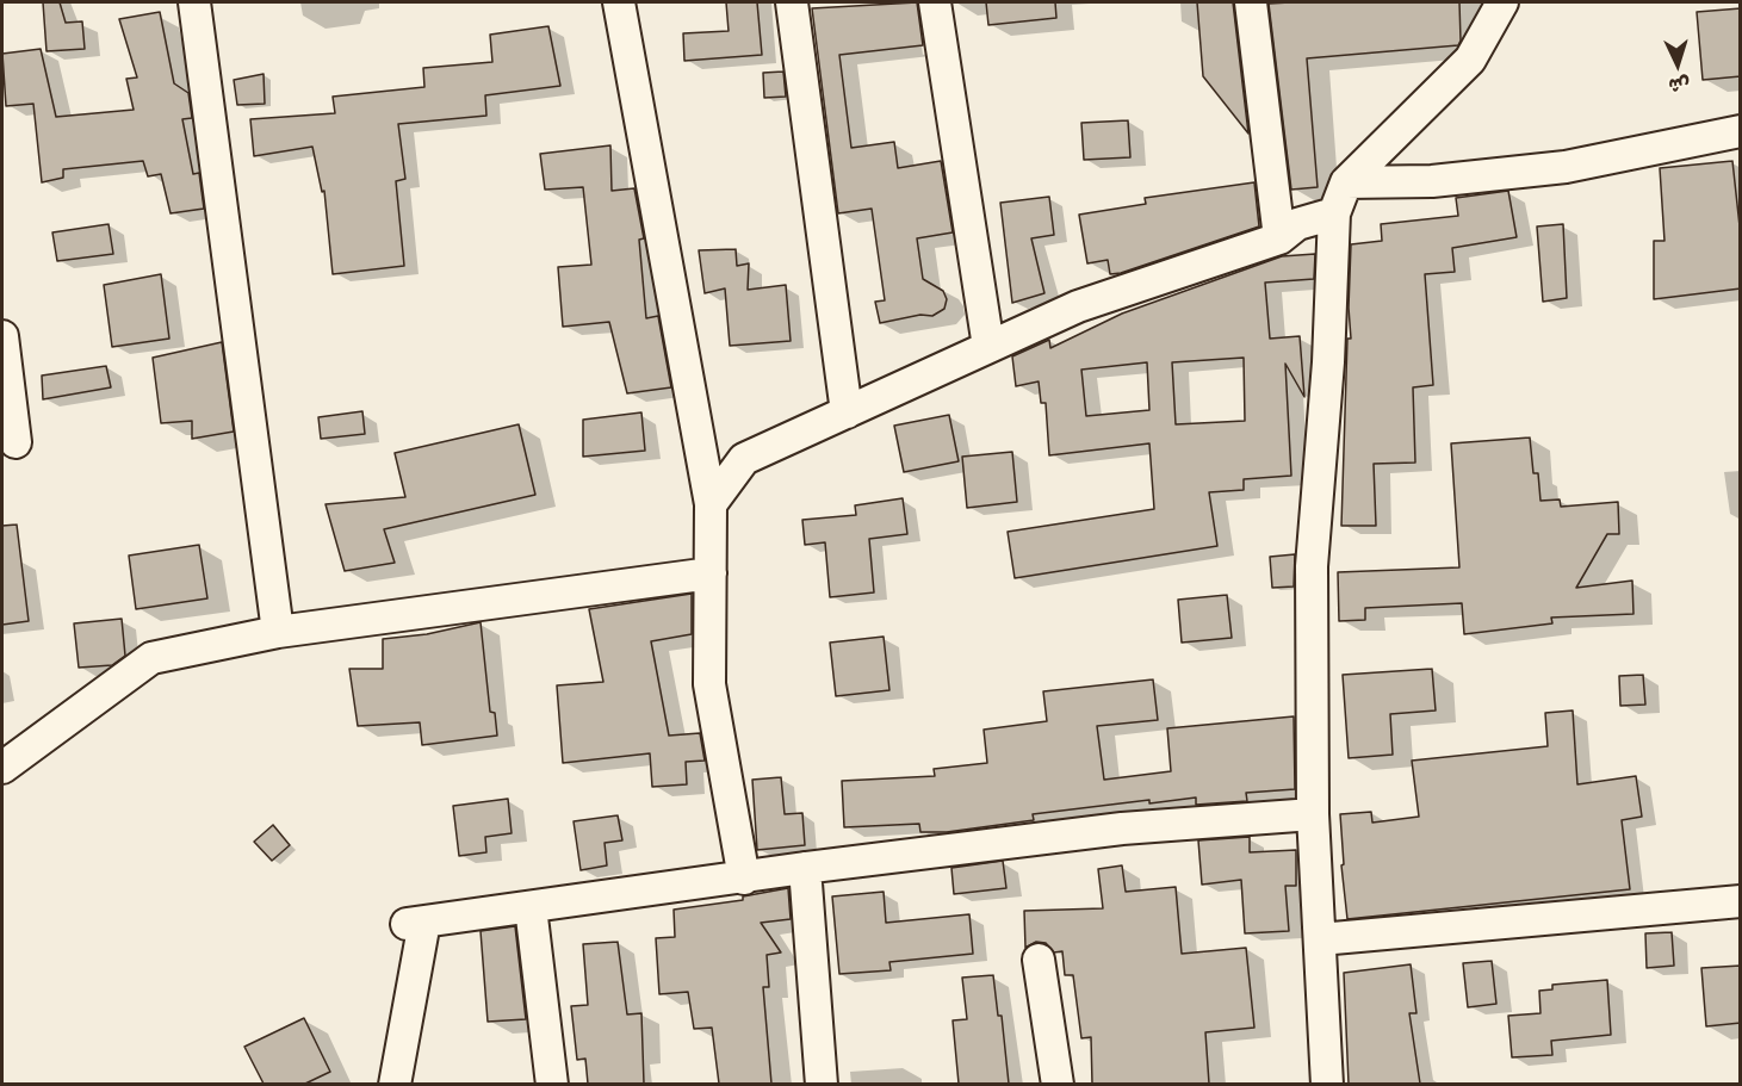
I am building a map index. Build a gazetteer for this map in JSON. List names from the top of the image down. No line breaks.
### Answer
{"north":"bottom"}
